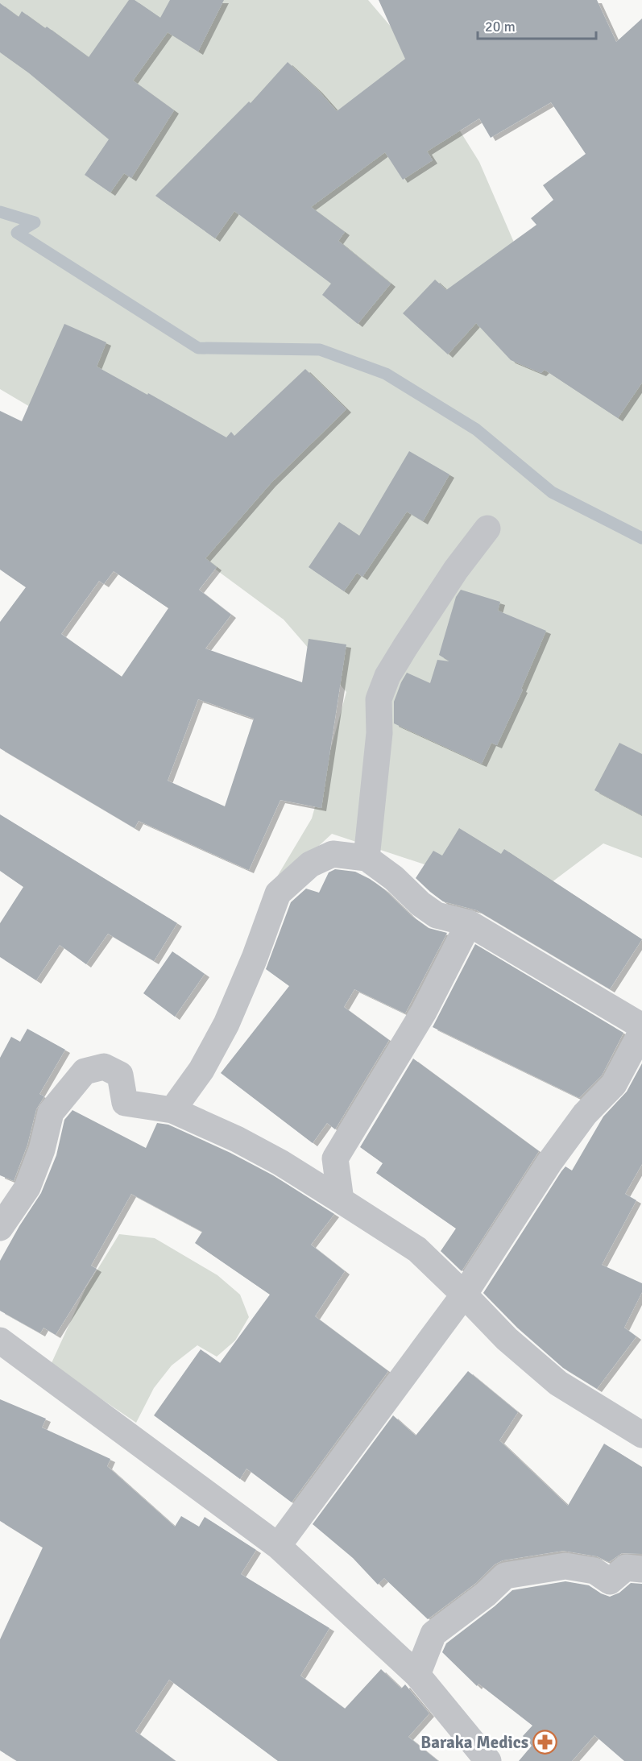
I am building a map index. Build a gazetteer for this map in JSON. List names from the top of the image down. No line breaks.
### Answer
{"places":{"pharmacy":["Baraka Medics"]},"scale_bar":"20 m"}
